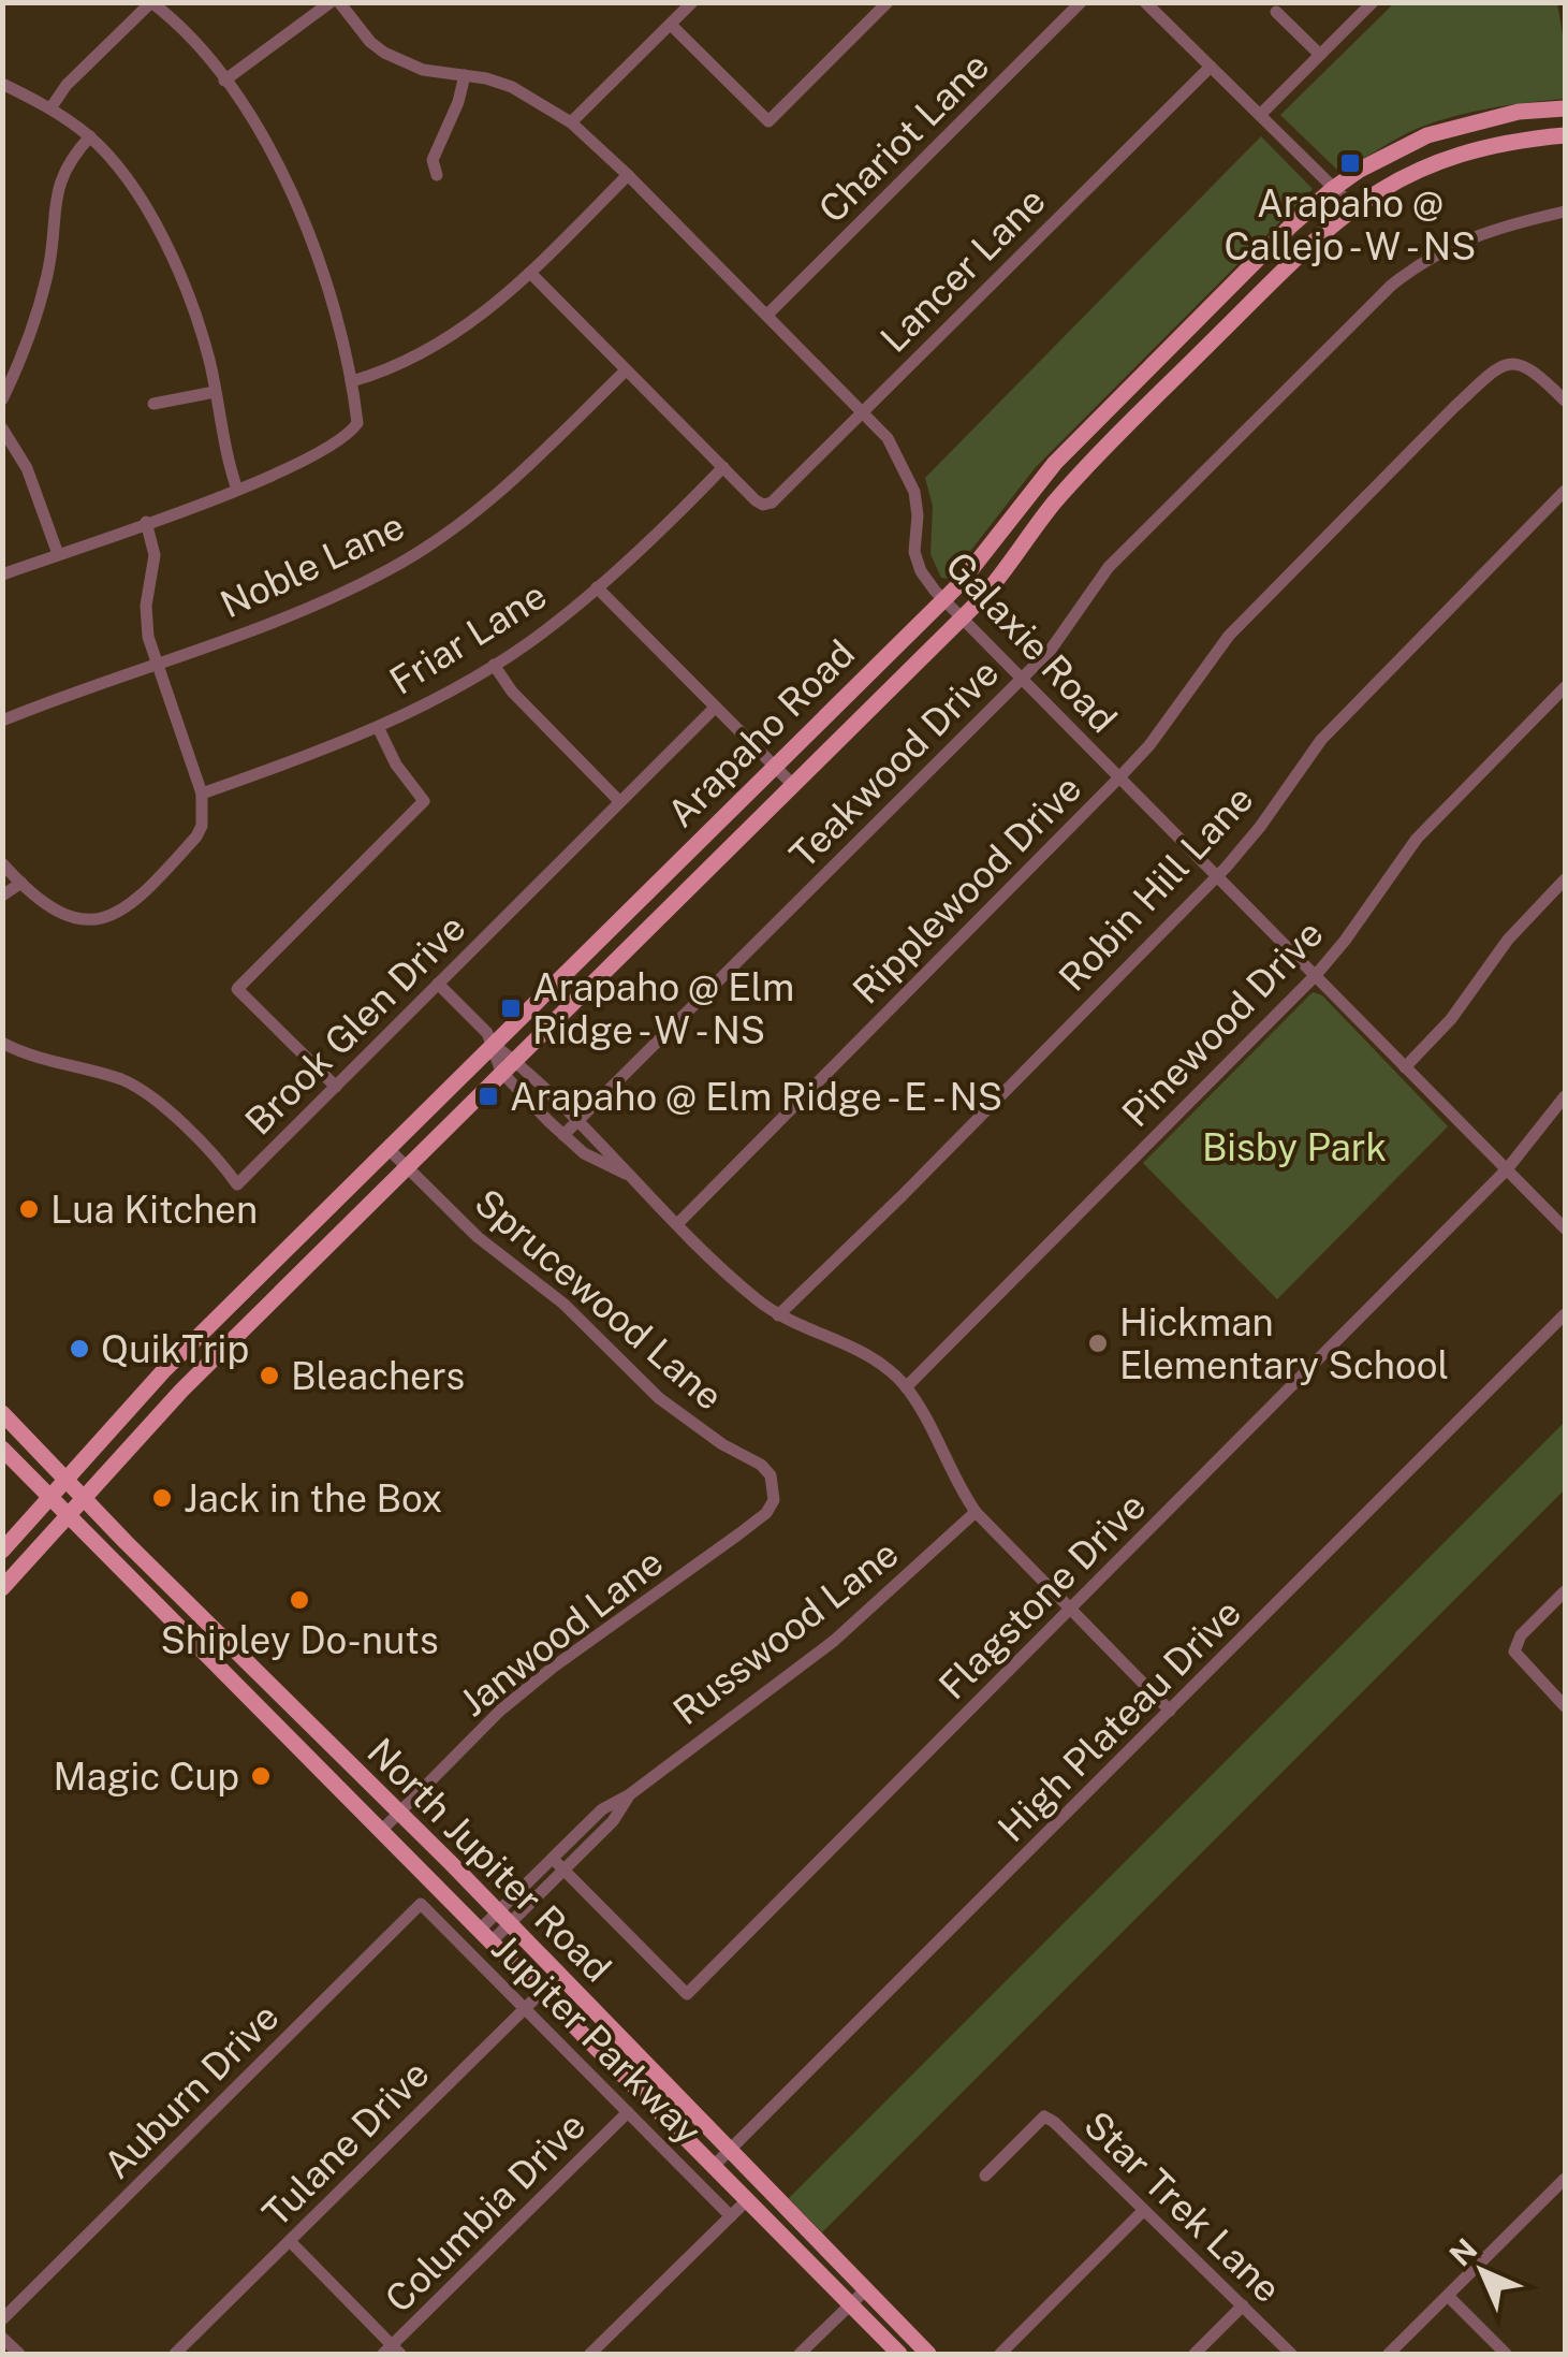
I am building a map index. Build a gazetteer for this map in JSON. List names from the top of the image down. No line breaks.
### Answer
{"streets":{"main road":["Arapaho Road","North Jupiter Road"],"street":["Chariot Lane","Lancer Lane","Noble Lane","Friar Lane","Galaxie Road","Teakwood Drive","Robin Hill Lane","Ripplewood Drive","Pinewood Drive","Brook Glen Drive","Sprucewood Lane","Flagstone Drive","Janwood Lane","Russwood Lane","High Plateau Drive","Jupiter Parkway","Auburn Drive","Tulane Drive","Star Trek Lane","Columbia Drive"]},"crossings":[["Chariot Lane","Galaxie Road"],["Lancer Lane","Friar Lane"],["Lancer Lane","Galaxie Road"],["Galaxie Road","Arapaho Road"],["Galaxie Road","Teakwood Drive"],["Galaxie Road","Robin Hill Lane"],["Galaxie Road","Ripplewood Drive"],["Galaxie Road","Pinewood Drive"],["Galaxie Road","Flagstone Drive"],["Arapaho Road","Sprucewood Lane"],["Arapaho Road","North Jupiter Road"],["Sprucewood Lane","Janwood Lane"],["Flagstone Drive","Russwood Lane"],["Janwood Lane","North Jupiter Road"],["Russwood Lane","North Jupiter Road"],["High Plateau Drive","North Jupiter Road"],["North Jupiter Road","Tulane Drive"],["Jupiter Parkway","Auburn Drive"],["Jupiter Parkway","Tulane Drive"],["Jupiter Parkway","Columbia Drive"]],"parks":["Bisby Park"],"places":{"transit":["Arapaho @ Callejo - W - NS","Arapaho @ Elm Ridge - W - NS","Arapaho @ Elm Ridge - E - NS"],"other":["Lua Kitchen","Hickman Elementary School","QuikTrip","Bleachers","Jack in the Box","Shipley Do-nuts","Magic Cup"]},"north":"top left"}
